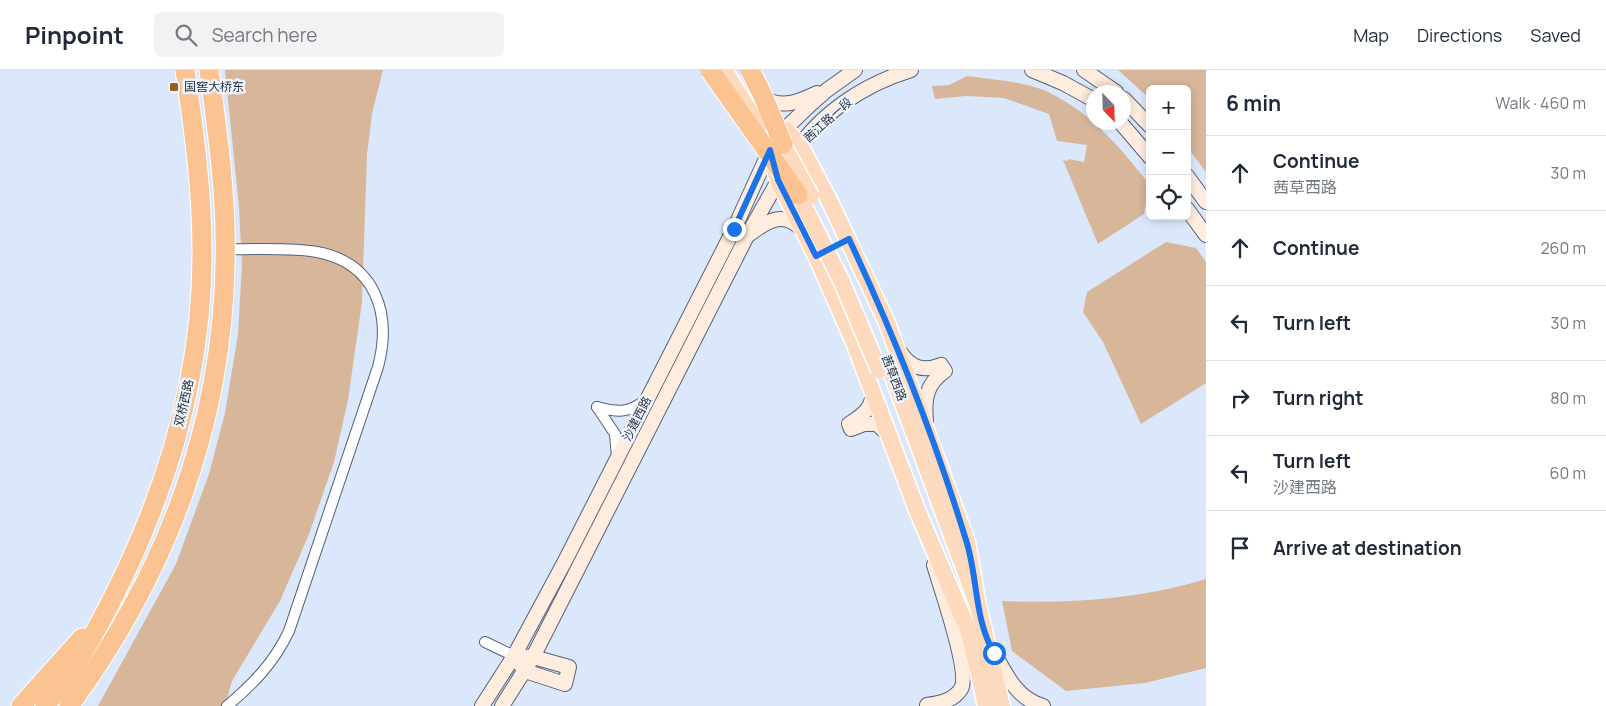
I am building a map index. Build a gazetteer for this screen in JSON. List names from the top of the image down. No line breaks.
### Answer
{"streets":{"highway":["双桥西路"],"main road":["茜江路一段","茜草西路","沙建西路"]},"crossings":[["茜江路一段","茜草西路"],["茜江路一段","沙建西路"],["茜草西路","沙建西路"]],"places":{"transit":["国窖大桥东"]},"north":"bottom right","page":{"header":"Pinpoint","search":"Search here","nav":["Map","Directions","Saved"],"heading":["6 min","Walk · 460 m"],"map_buttons":["+","−"],"list":[["Continue","茜草西路","30 m"],["Continue","260 m"],["Turn left","30 m"],["Turn right","80 m"],["Turn left","沙建西路","60 m"],"Arrive at destination"]}}
